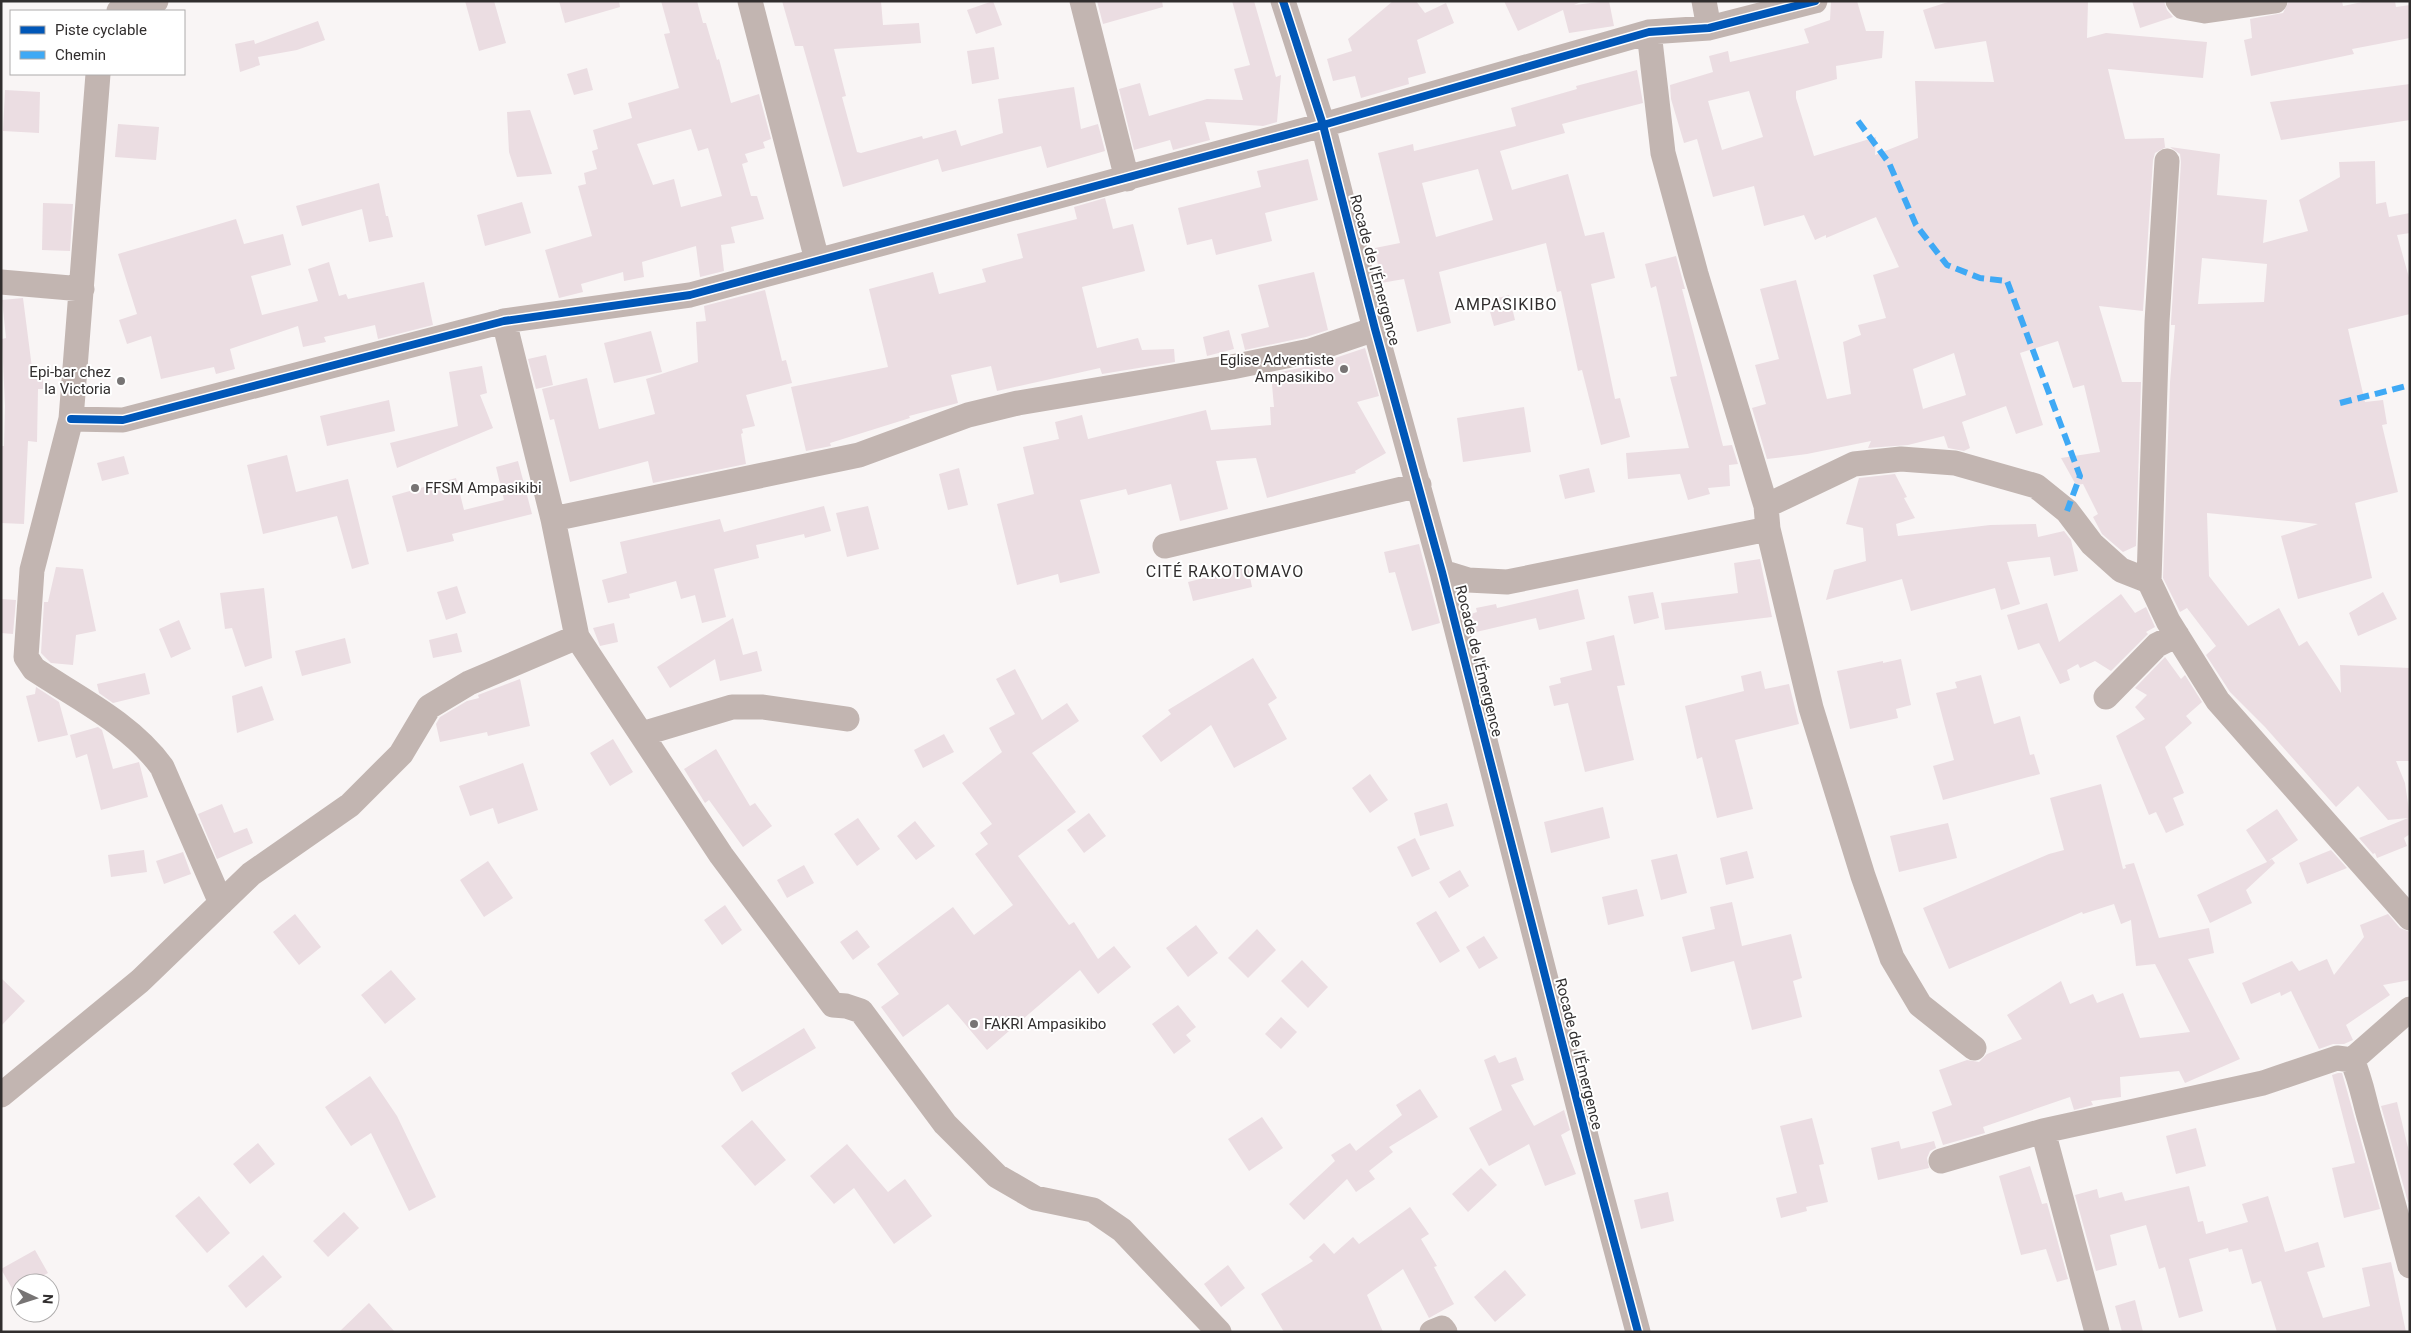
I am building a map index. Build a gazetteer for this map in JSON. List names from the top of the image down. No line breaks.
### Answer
{"streets":{"street":["Rocade de l'Émergence"]},"districts":["AMPASIKIBO","CITÉ RAKOTOMAVO"],"places":["Eglise Adventiste Ampasikibo","Epi-bar chez la Victoria","FFSM Ampasikibi","FAKRI Ampasikibo"],"legend":["Piste cyclable","Chemin"],"north":"right"}
